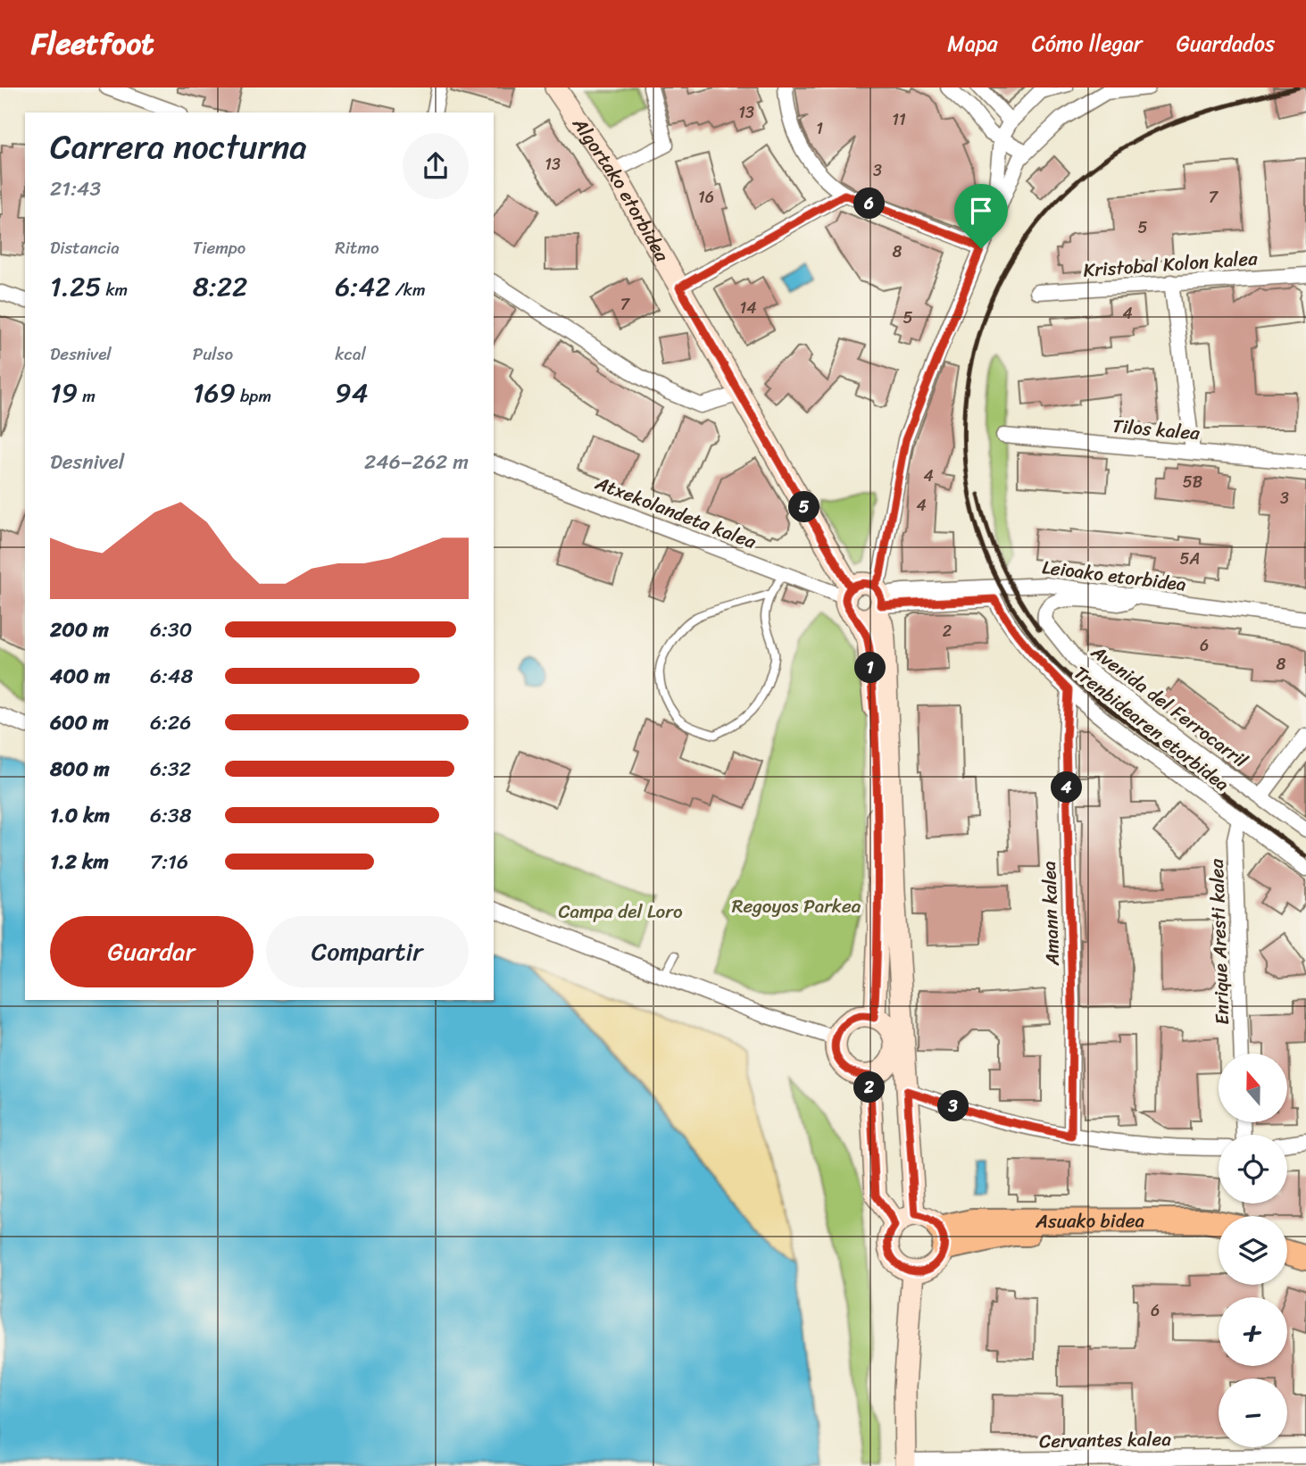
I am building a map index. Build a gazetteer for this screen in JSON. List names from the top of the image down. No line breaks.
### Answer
{"streets":{"main road":["Asuako bidea"],"street":["Algortako etorbidea","Kristobal Kolon kalea","Tilos kalea","Atxekolandeta kalea","Leioako etorbidea","Avenida del Ferrocarril","Trenbidearen etorbidea","Amann kalea","Enrique Aresti kalea","Cervantes kalea"]},"crossings":[["Algortako etorbidea","Atxekolandeta kalea"],["Algortako etorbidea","Leioako etorbidea"],["Algortako etorbidea","Trenbidearen etorbidea"],["Leioako etorbidea","Avenida del Ferrocarril"],["Leioako etorbidea","Trenbidearen etorbidea"],["Trenbidearen etorbidea","Amann kalea"],["Trenbidearen etorbidea","Enrique Aresti kalea"]],"parks":["Regoyos Parkea","Campa del Loro"],"house_numbers":["13","11","1","13","3","16","7","5","8","7","14","4","5","4","5B","3","4","5A","2","6","8","6"],"north":"top","page":{"header":"Fleetfoot","nav":["Mapa","Cómo llegar","Guardados"],"heading":["Carrera nocturna","21:43"],"pins":["6","5","1","4","2","3"],"stats":[["Distancia","1.25 km"],["Tiempo","8:22"],["Ritmo","6:42 /km"],["Desnivel","19 m"],["Pulso","169 bpm"],["kcal","94"]],"chart":["Desnivel","246–262 m"],"list":[{"name":"200 m","note":"6:30"},{"name":"400 m","note":"6:48"},{"name":"600 m","note":"6:26"},{"name":"800 m","note":"6:32"},{"name":"1.0 km","note":"6:38"},{"name":"1.2 km","note":"7:16"}],"buttons":["Guardar","Compartir"],"map_buttons":["+","−"]}}
